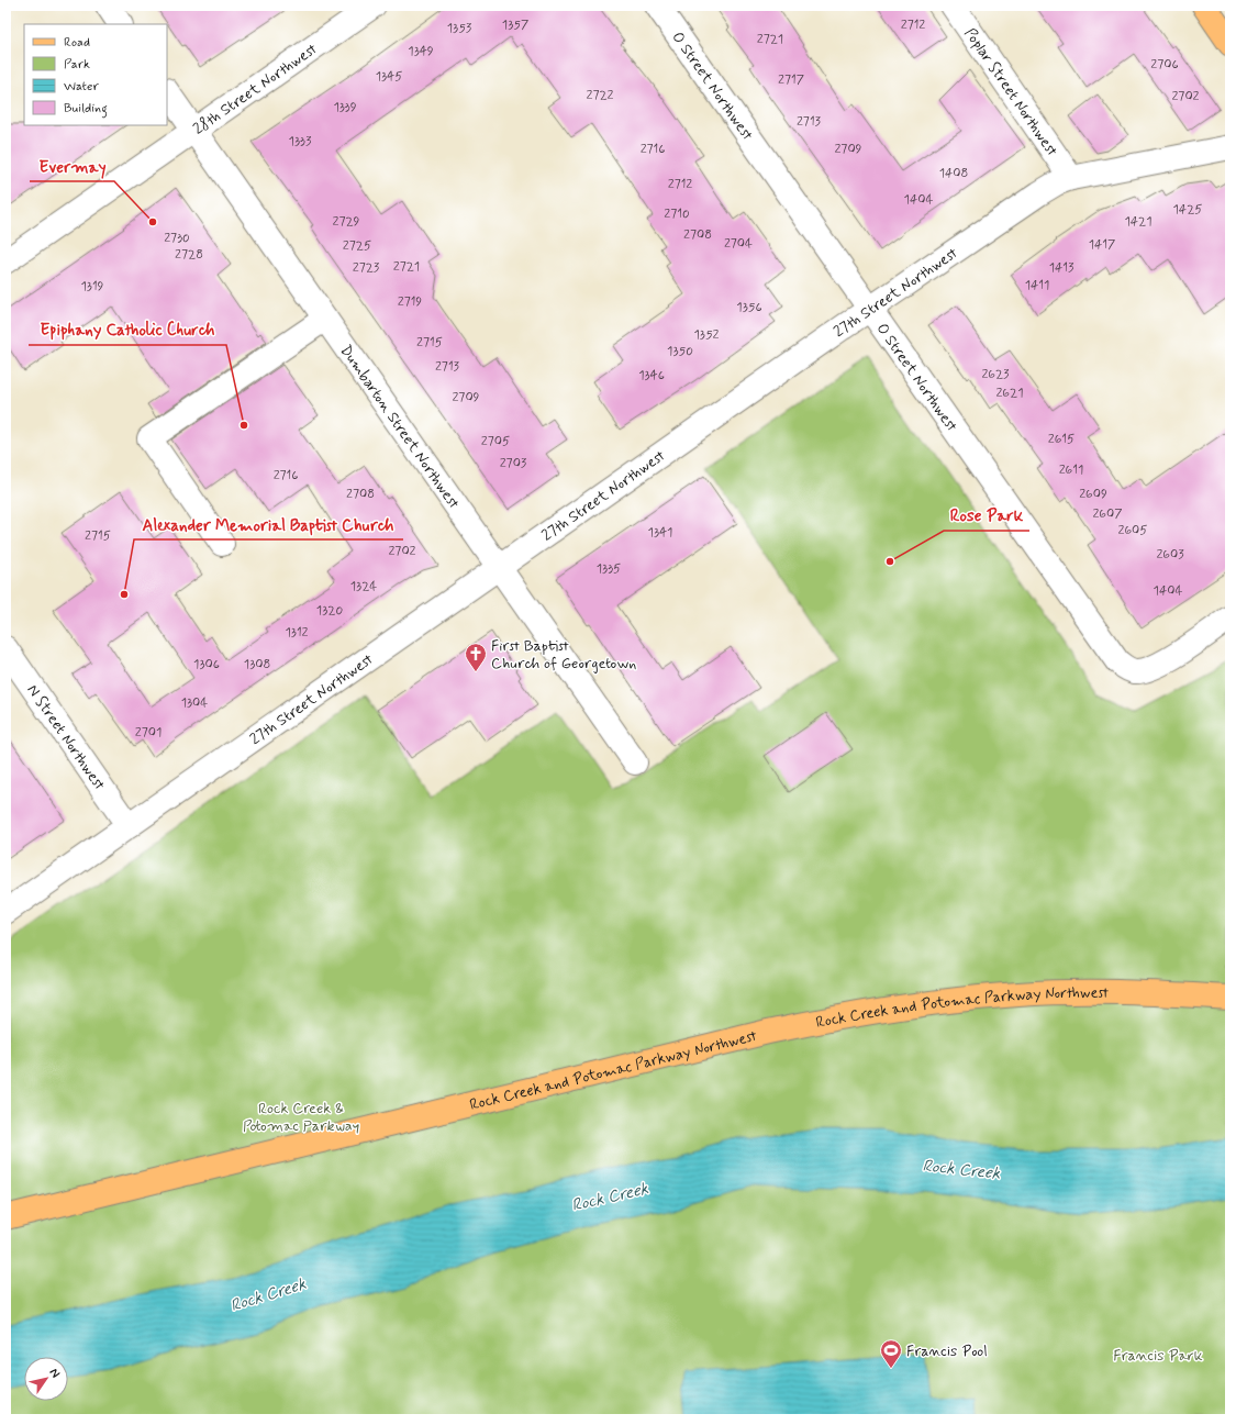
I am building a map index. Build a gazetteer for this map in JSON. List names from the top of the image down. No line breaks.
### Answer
{"streets":{"main road":["Rock Creek and Potomac Parkway Northwest"],"street":["O Street Northwest","28th Street Northwest","Poplar Street Northwest","27th Street Northwest","Dumbarton Street Northwest","N Street Northwest"]},"crossings":[["O Street Northwest","27th Street Northwest"],["28th Street Northwest","Dumbarton Street Northwest"],["Poplar Street Northwest","27th Street Northwest"],["27th Street Northwest","Dumbarton Street Northwest"],["27th Street Northwest","N Street Northwest"]],"water":["Rock Creek"],"parks":["Rock Creek & Potomac Parkway","Francis Park"],"places":{"other":["Evermay","Epiphany Catholic Church","Rose Park","Alexander Memorial Baptist Church"],"church":["First Baptist Church of Georgetown"],"sports":["Francis Pool"]},"house_numbers":["1357","2712","1353","2721","1349","2706","1345","2717","2722","2702","1339","2713","1333","2716","2709","1408","2712","1404","1425","2710","2729","1421","2708","2730","2704","1417","2725","2728","2721","2723","1413","1411","1319","2719","1356","1352","2715","1350","2713","2623","1346","2621","2709","2615","2705","2703","2611","2716","2708","2609","2607","2605","1341","2715","2702","2603","1335","1324","1404","1320","1312","1306","1308","1304","2701"],"legend":["Road","Park","Water","Building"],"north":"top right"}
